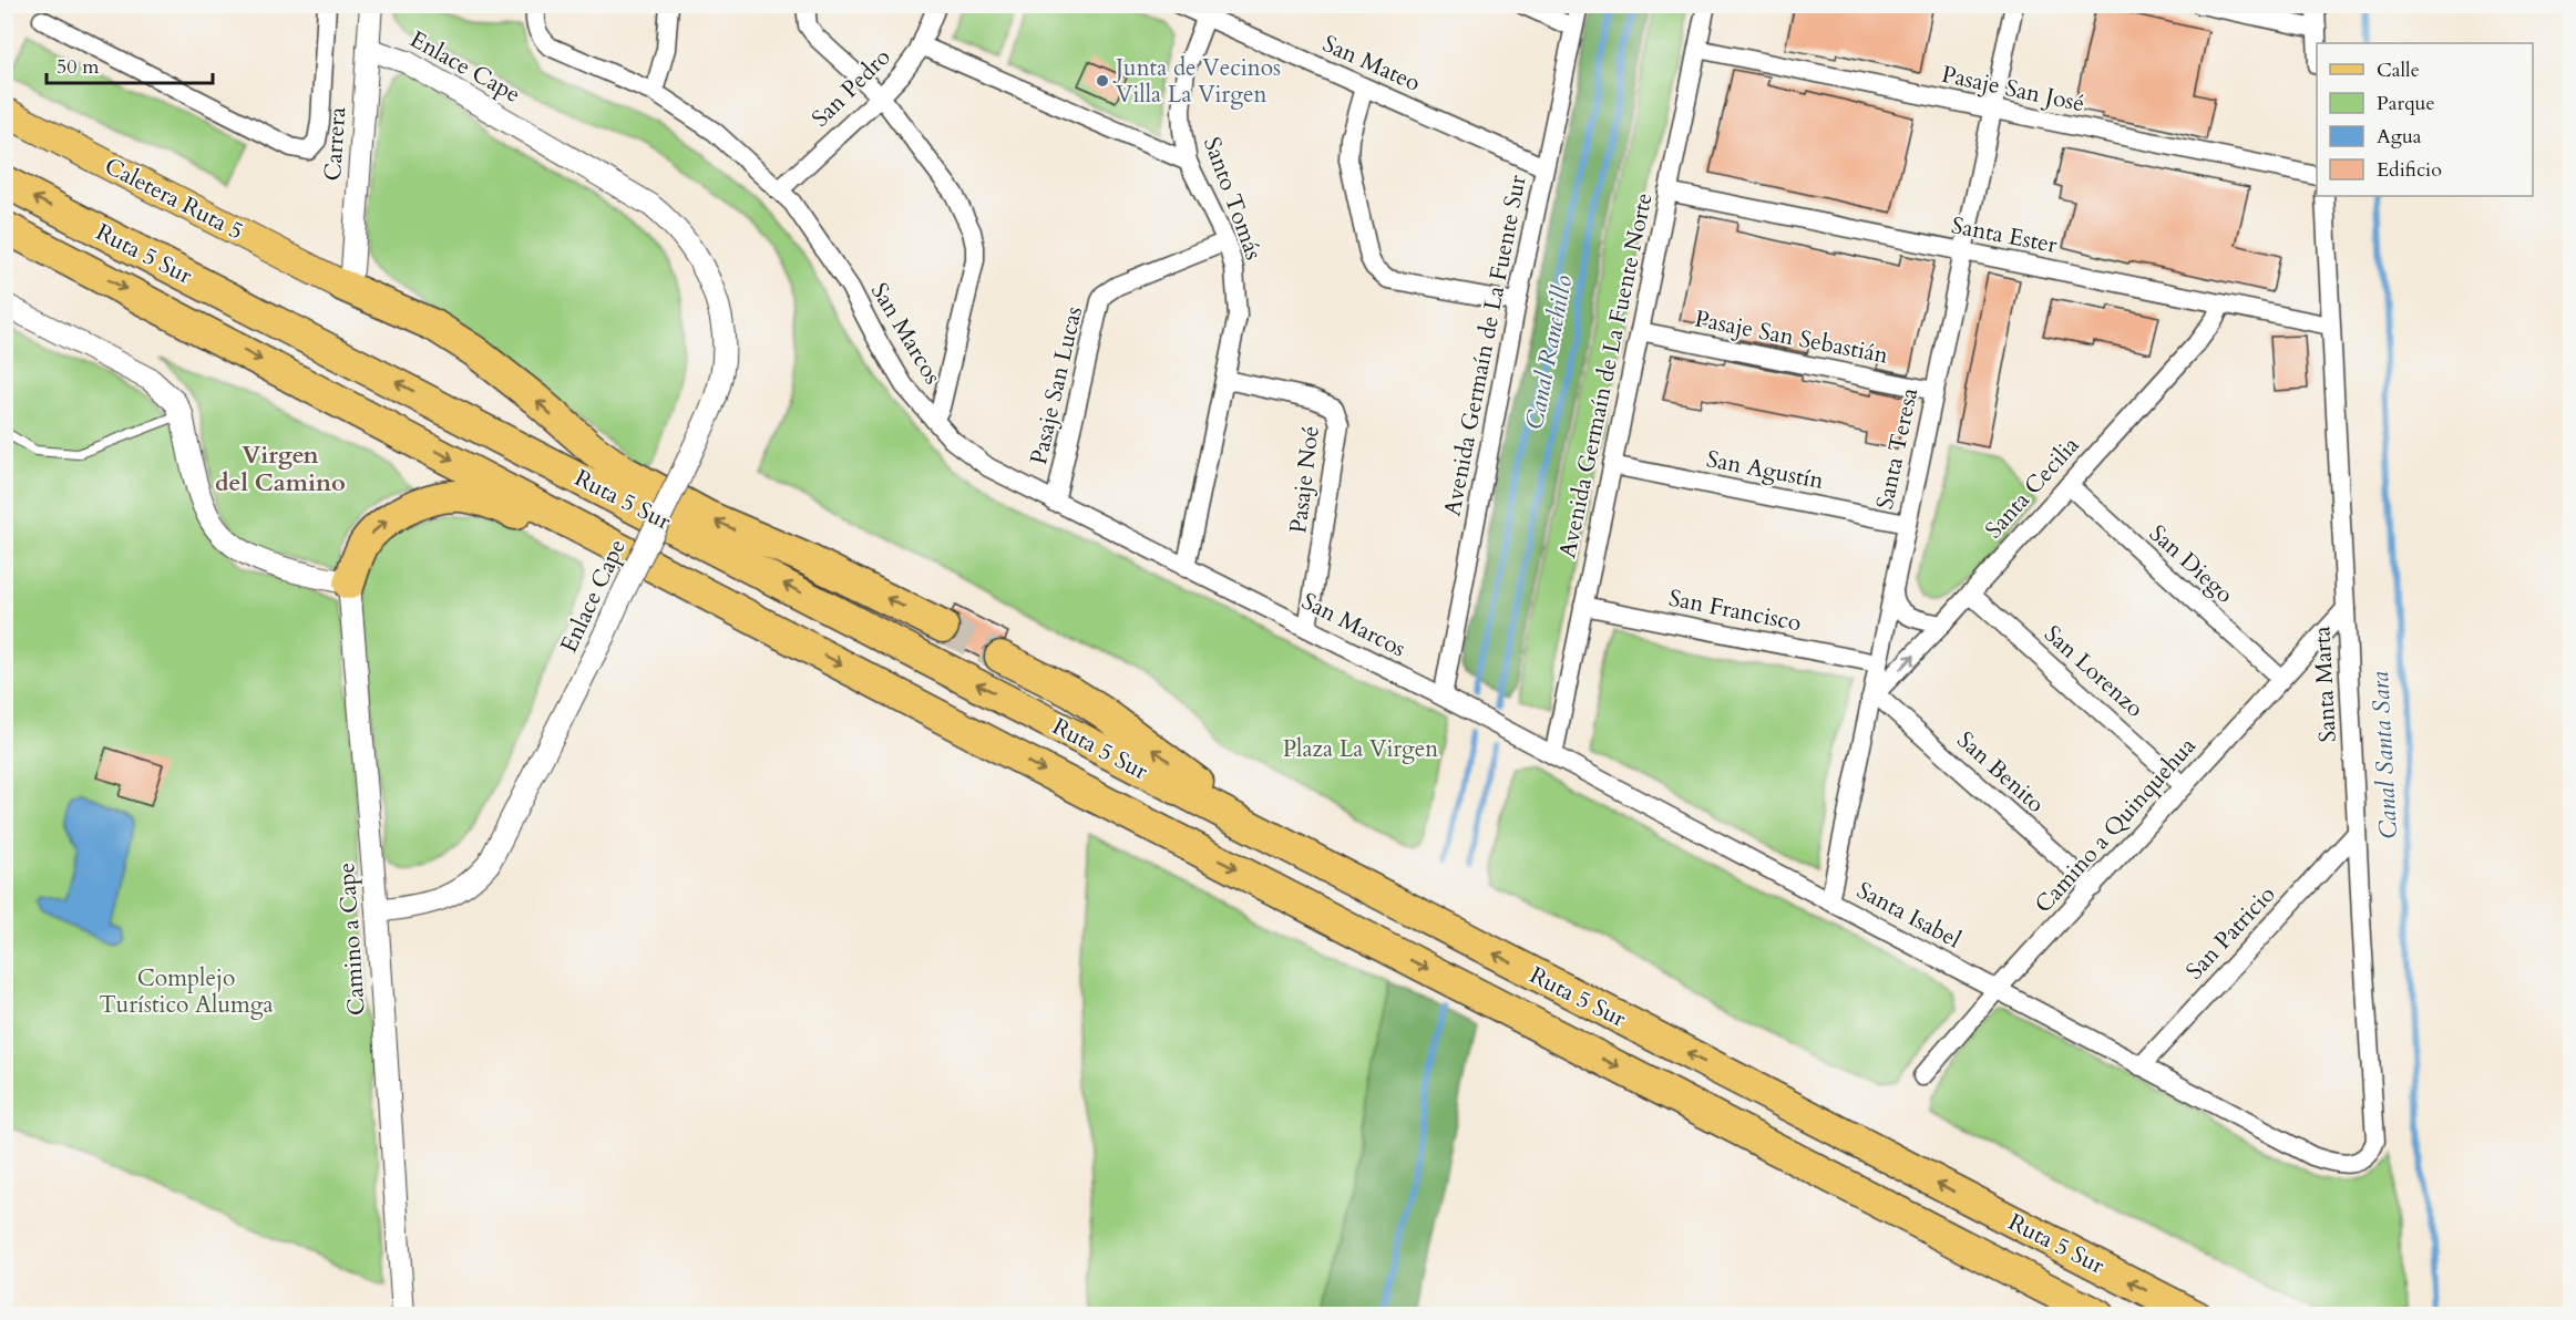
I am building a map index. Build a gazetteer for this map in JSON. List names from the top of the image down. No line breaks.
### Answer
{"streets":{"highway":["Ruta 5 Sur"],"main road":["Caletera Ruta 5"],"street":["San Mateo","Enlace Cape","San Pedro","Pasaje San José","Carrera","Santo Tomás","Santa Ester","San Marcos","Pasaje San Sebastián","Avenida Germaín de La Fuente Sur","Avenida Germaín de La Fuente Norte","Pasaje San Lucas","Santa Teresa","San Agustín","Pasaje Noé","Santa Cecilia","San Diego","San Francisco","San Lorenzo","Santa Marta","San Benito","Camino a Quinquehua","Santa Isabel","San Patricio","Camino a Cape"]},"crossings":[["San Mateo","Santo Tomás"],["San Mateo","Avenida Germaín de La Fuente Sur"],["Enlace Cape","Carrera"],["Enlace Cape","Camino a Cape"],["San Pedro","San Marcos"],["Pasaje San José","Avenida Germaín de La Fuente Norte"],["Pasaje San José","Santa Teresa"],["Carrera","Caletera Ruta 5"],["Santo Tomás","San Marcos"],["Santo Tomás","Pasaje San Lucas"],["Santo Tomás","Pasaje Noé"],["Santa Ester","Avenida Germaín de La Fuente Norte"],["Santa Ester","Santa Teresa"],["Santa Ester","Santa Cecilia"],["Santa Ester","Santa Marta"],["San Marcos","Avenida Germaín de La Fuente Sur"],["San Marcos","Pasaje San Lucas"],["San Marcos","Pasaje Noé"],["San Marcos","Santa Isabel"],["Pasaje San Sebastián","Avenida Germaín de La Fuente Norte"],["Pasaje San Sebastián","Santa Teresa"],["Avenida Germaín de La Fuente Sur","Santa Isabel"],["Avenida Germaín de La Fuente Norte","San Agustín"],["Avenida Germaín de La Fuente Norte","San Francisco"],["Avenida Germaín de La Fuente Norte","Santa Isabel"],["Santa Teresa","San Agustín"],["Santa Teresa","Santa Cecilia"],["Santa Teresa","San Francisco"],["Santa Teresa","San Benito"],["Santa Teresa","Santa Isabel"],["Santa Cecilia","San Diego"],["Santa Cecilia","San Lorenzo"],["Santa Cecilia","San Benito"],["San Diego","Camino a Quinquehua"],["San Lorenzo","Camino a Quinquehua"],["Santa Marta","Camino a Quinquehua"],["Santa Marta","Santa Isabel"],["Santa Marta","San Patricio"],["San Benito","Camino a Quinquehua"],["Camino a Quinquehua","Santa Isabel"],["Santa Isabel","San Patricio"]],"districts":["Virgen del Camino"],"water":["Canal Ranchillo","Canal Santa Sara"],"parks":["Plaza La Virgen","Complejo Turístico Alumga"],"places":["Junta de Vecinos Villa La Virgen"],"legend":["Calle","Parque","Agua","Edificio"],"scale_bar":"50 m"}
